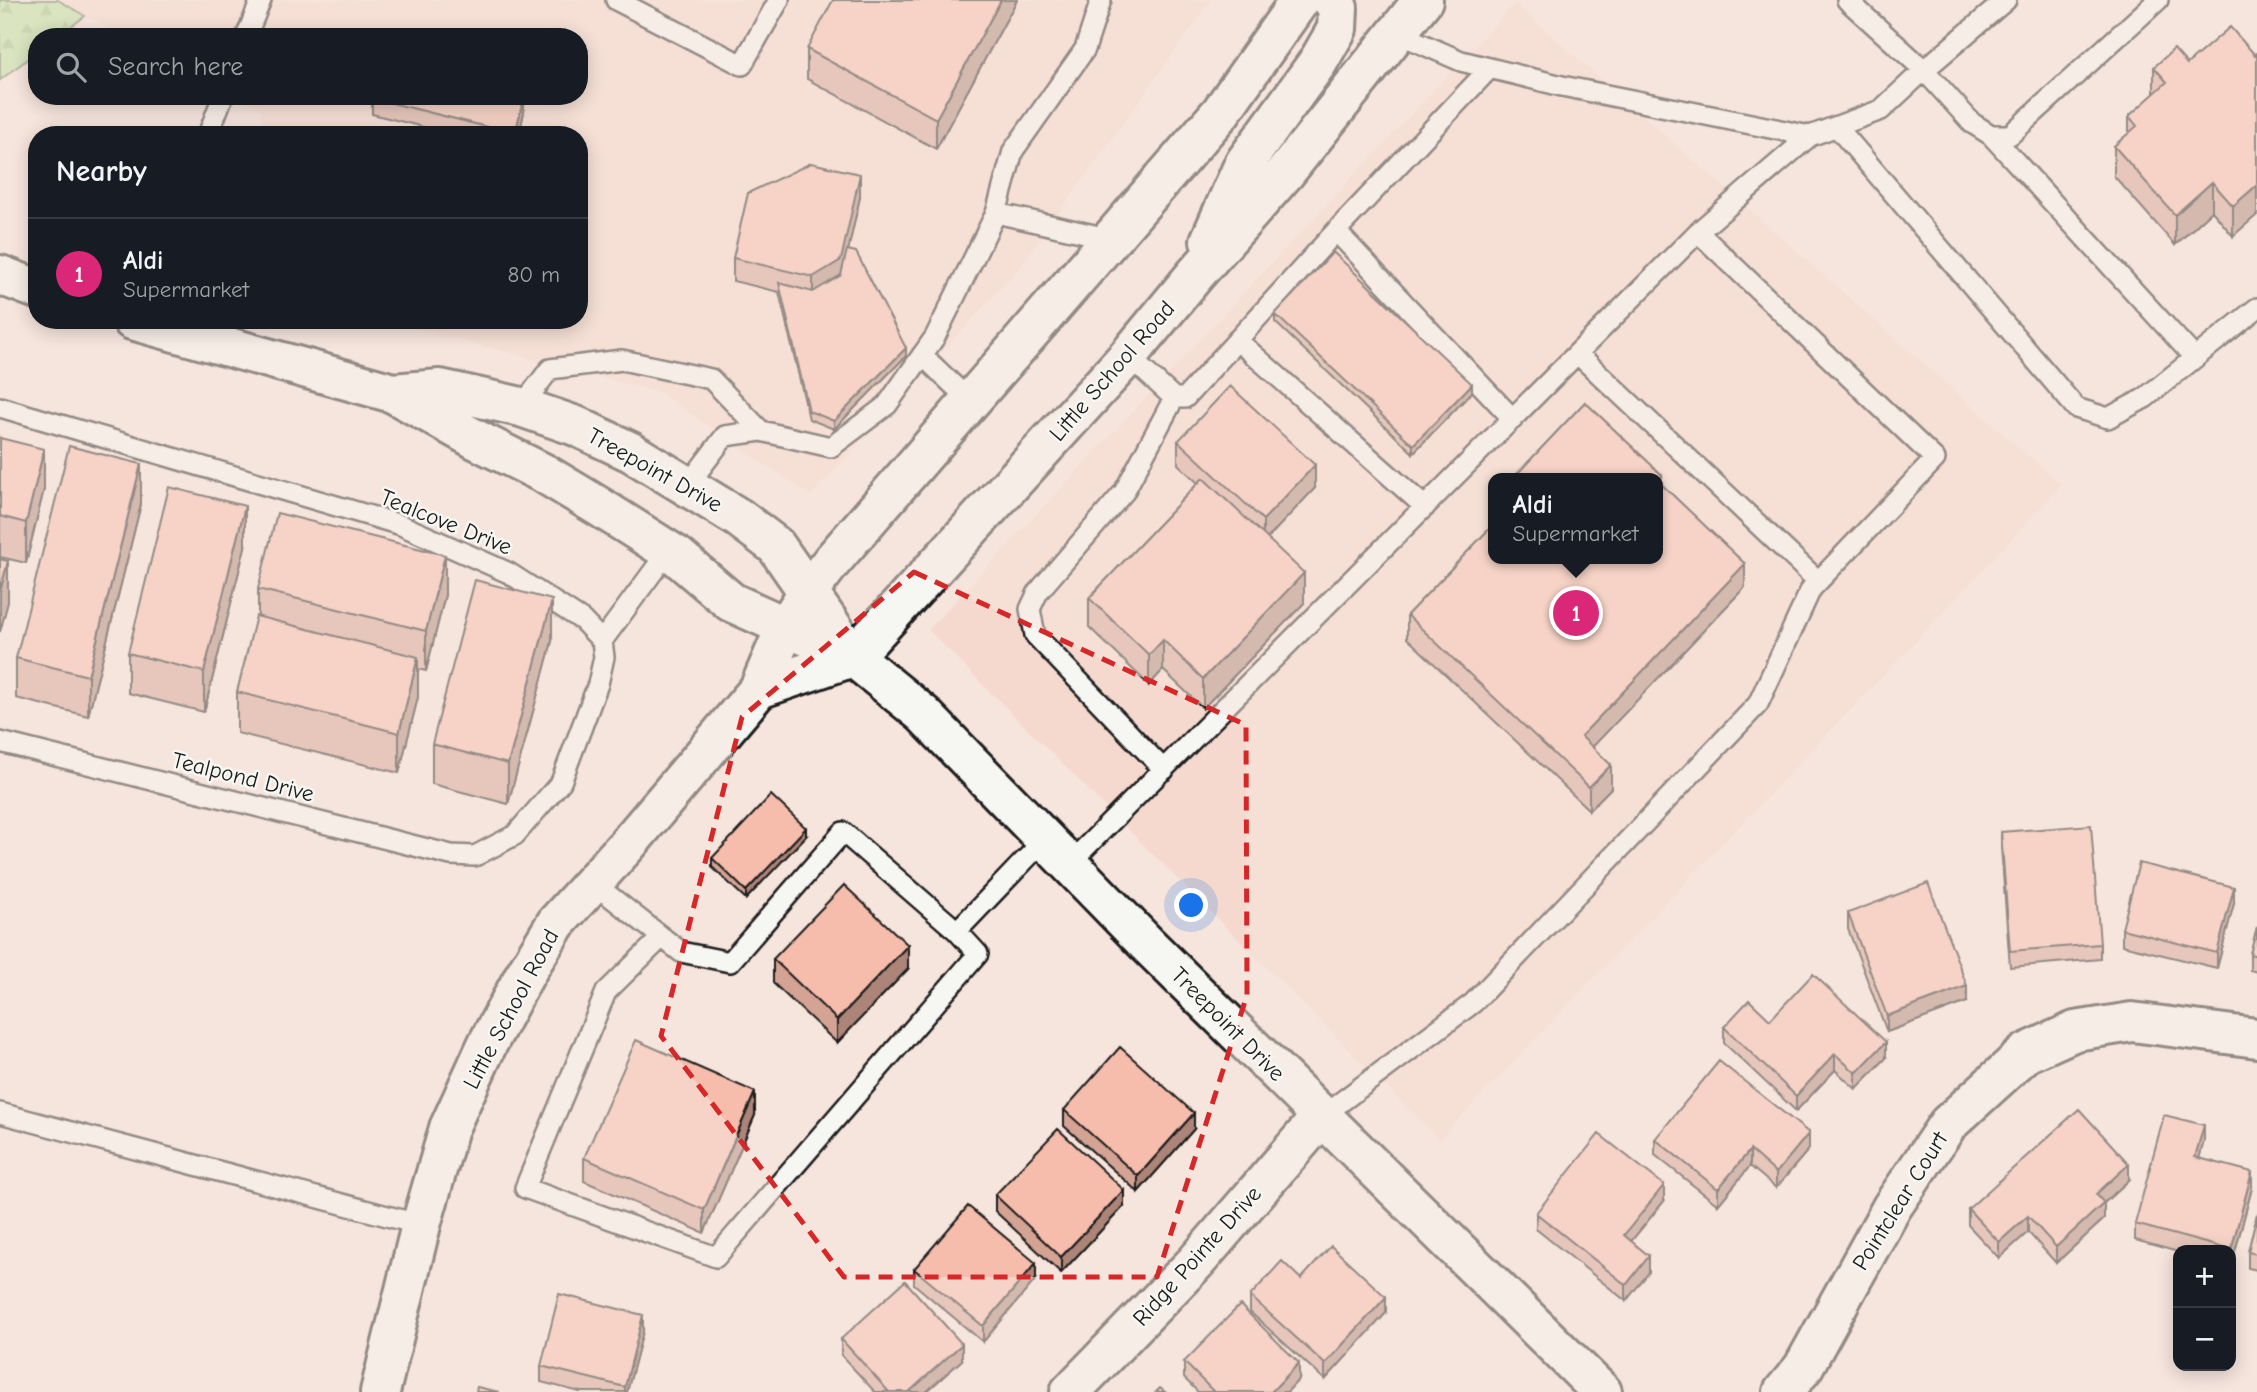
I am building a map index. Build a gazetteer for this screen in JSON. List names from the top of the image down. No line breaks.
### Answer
{"streets":{"street":["Little School Road","Treepoint Drive","Pointclear Court","Ridge Pointe Drive"],"lane":["Tealcove Drive","Tealpond Drive"]},"crossings":[["Little School Road","Treepoint Drive"],["Treepoint Drive","Ridge Pointe Drive"],["Tealcove Drive","Tealpond Drive"]],"page":{"search":"Search here","heading":"Nearby","list":[{"mark":"1","name":"Aldi","note":"Supermarket","value":"80 m"}],"popup":["Aldi","Supermarket"],"pins":"1","map_buttons":["+","−"]}}
